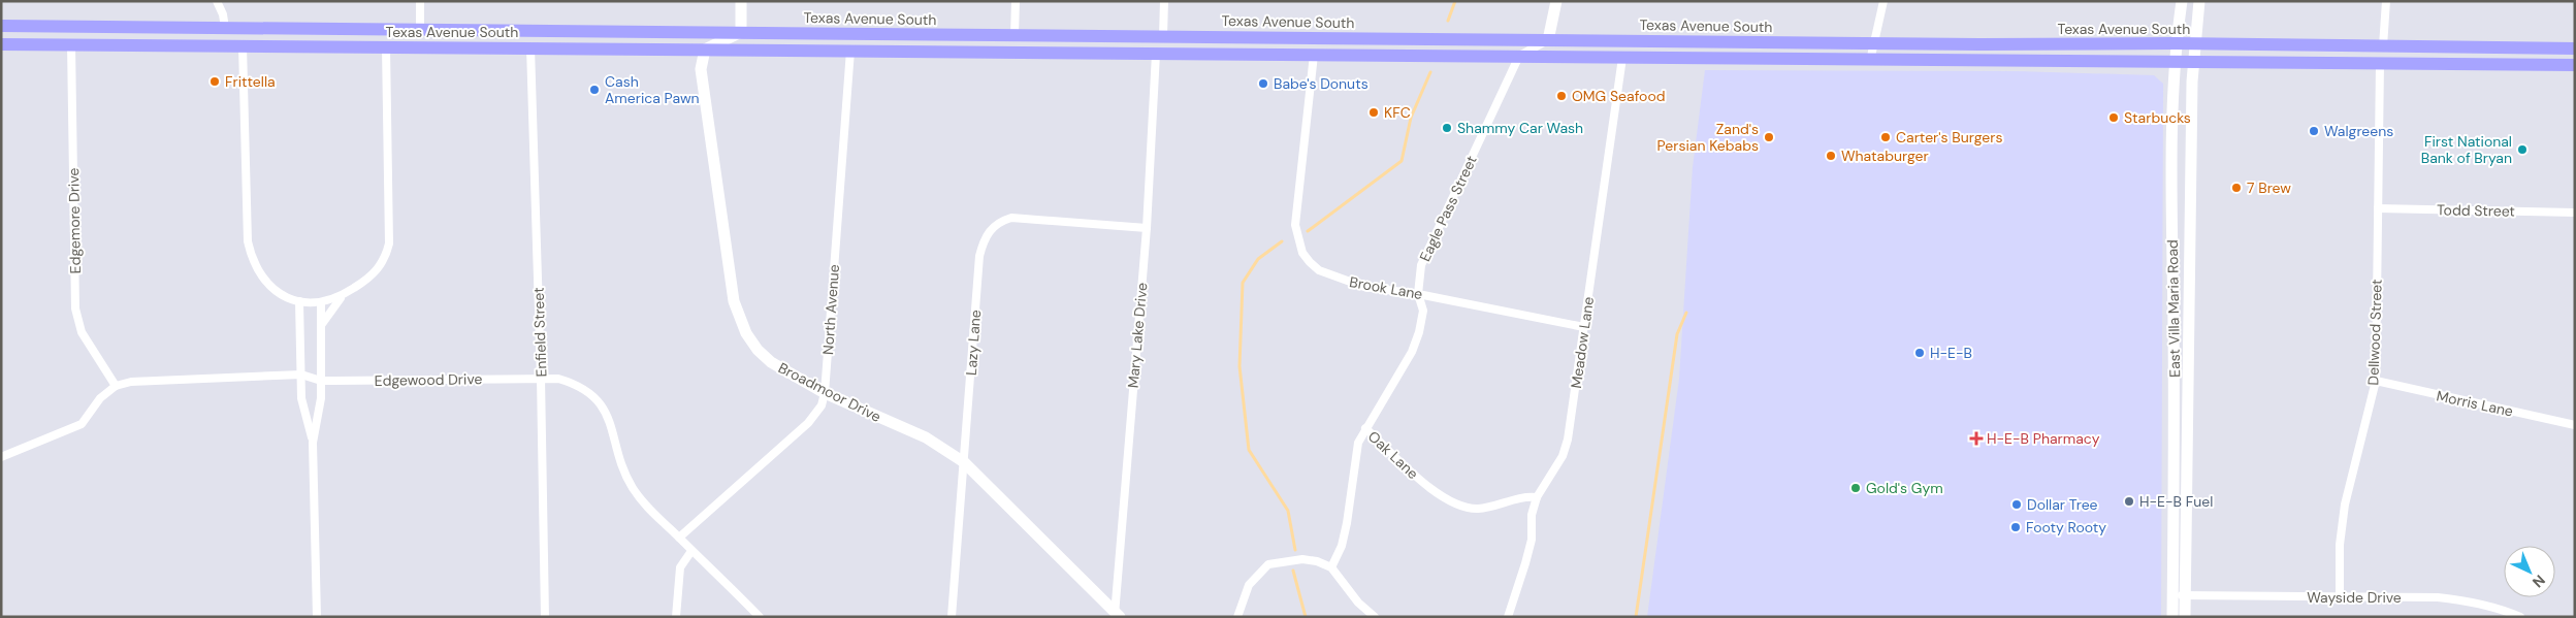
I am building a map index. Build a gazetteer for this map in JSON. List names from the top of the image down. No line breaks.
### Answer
{"streets":{"main road":["Texas Avenue South","East Villa Maria Road","Broadmoor Drive"],"street":["Eagle Pass Street","Todd Street","Edgemore Drive","Brook Lane","North Avenue","Enfield Street","Dellwood Street","Mary Lake Drive","Lazy Lane","Meadow Lane","Edgewood Drive","Morris Lane","Oak Lane","Wayside Drive"]},"crossings":[["Texas Avenue South","Eagle Pass Street"],["Texas Avenue South","Edgemore Drive"],["Texas Avenue South","Brook Lane"],["Texas Avenue South","East Villa Maria Road"],["Texas Avenue South","North Avenue"],["Texas Avenue South","Enfield Street"],["Texas Avenue South","Dellwood Street"],["Texas Avenue South","Mary Lake Drive"],["Texas Avenue South","Meadow Lane"],["Texas Avenue South","Broadmoor Drive"],["Eagle Pass Street","Brook Lane"],["Eagle Pass Street","Oak Lane"],["Todd Street","Dellwood Street"],["Edgemore Drive","Edgewood Drive"],["Brook Lane","Meadow Lane"],["East Villa Maria Road","Wayside Drive"],["North Avenue","Edgewood Drive"],["North Avenue","Broadmoor Drive"],["Enfield Street","Edgewood Drive"],["Dellwood Street","Morris Lane"],["Dellwood Street","Wayside Drive"],["Mary Lake Drive","Lazy Lane"],["Mary Lake Drive","Broadmoor Drive"],["Lazy Lane","Broadmoor Drive"],["Meadow Lane","Oak Lane"]],"places":{"other":["Frittella","Babe's Donuts","Cash America Pawn","OMG Seafood","KFC","Starbucks","Shammy Car Wash","Walgreens","Zand's Persian Kebabs","Carter's Burgers","First National Bank of Bryan","Whataburger","7 Brew","H-E-B","Gold's Gym","H-E-B Fuel","Dollar Tree","Footy Rooty"],"health":["H-E-B Pharmacy"]},"north":"bottom right"}
